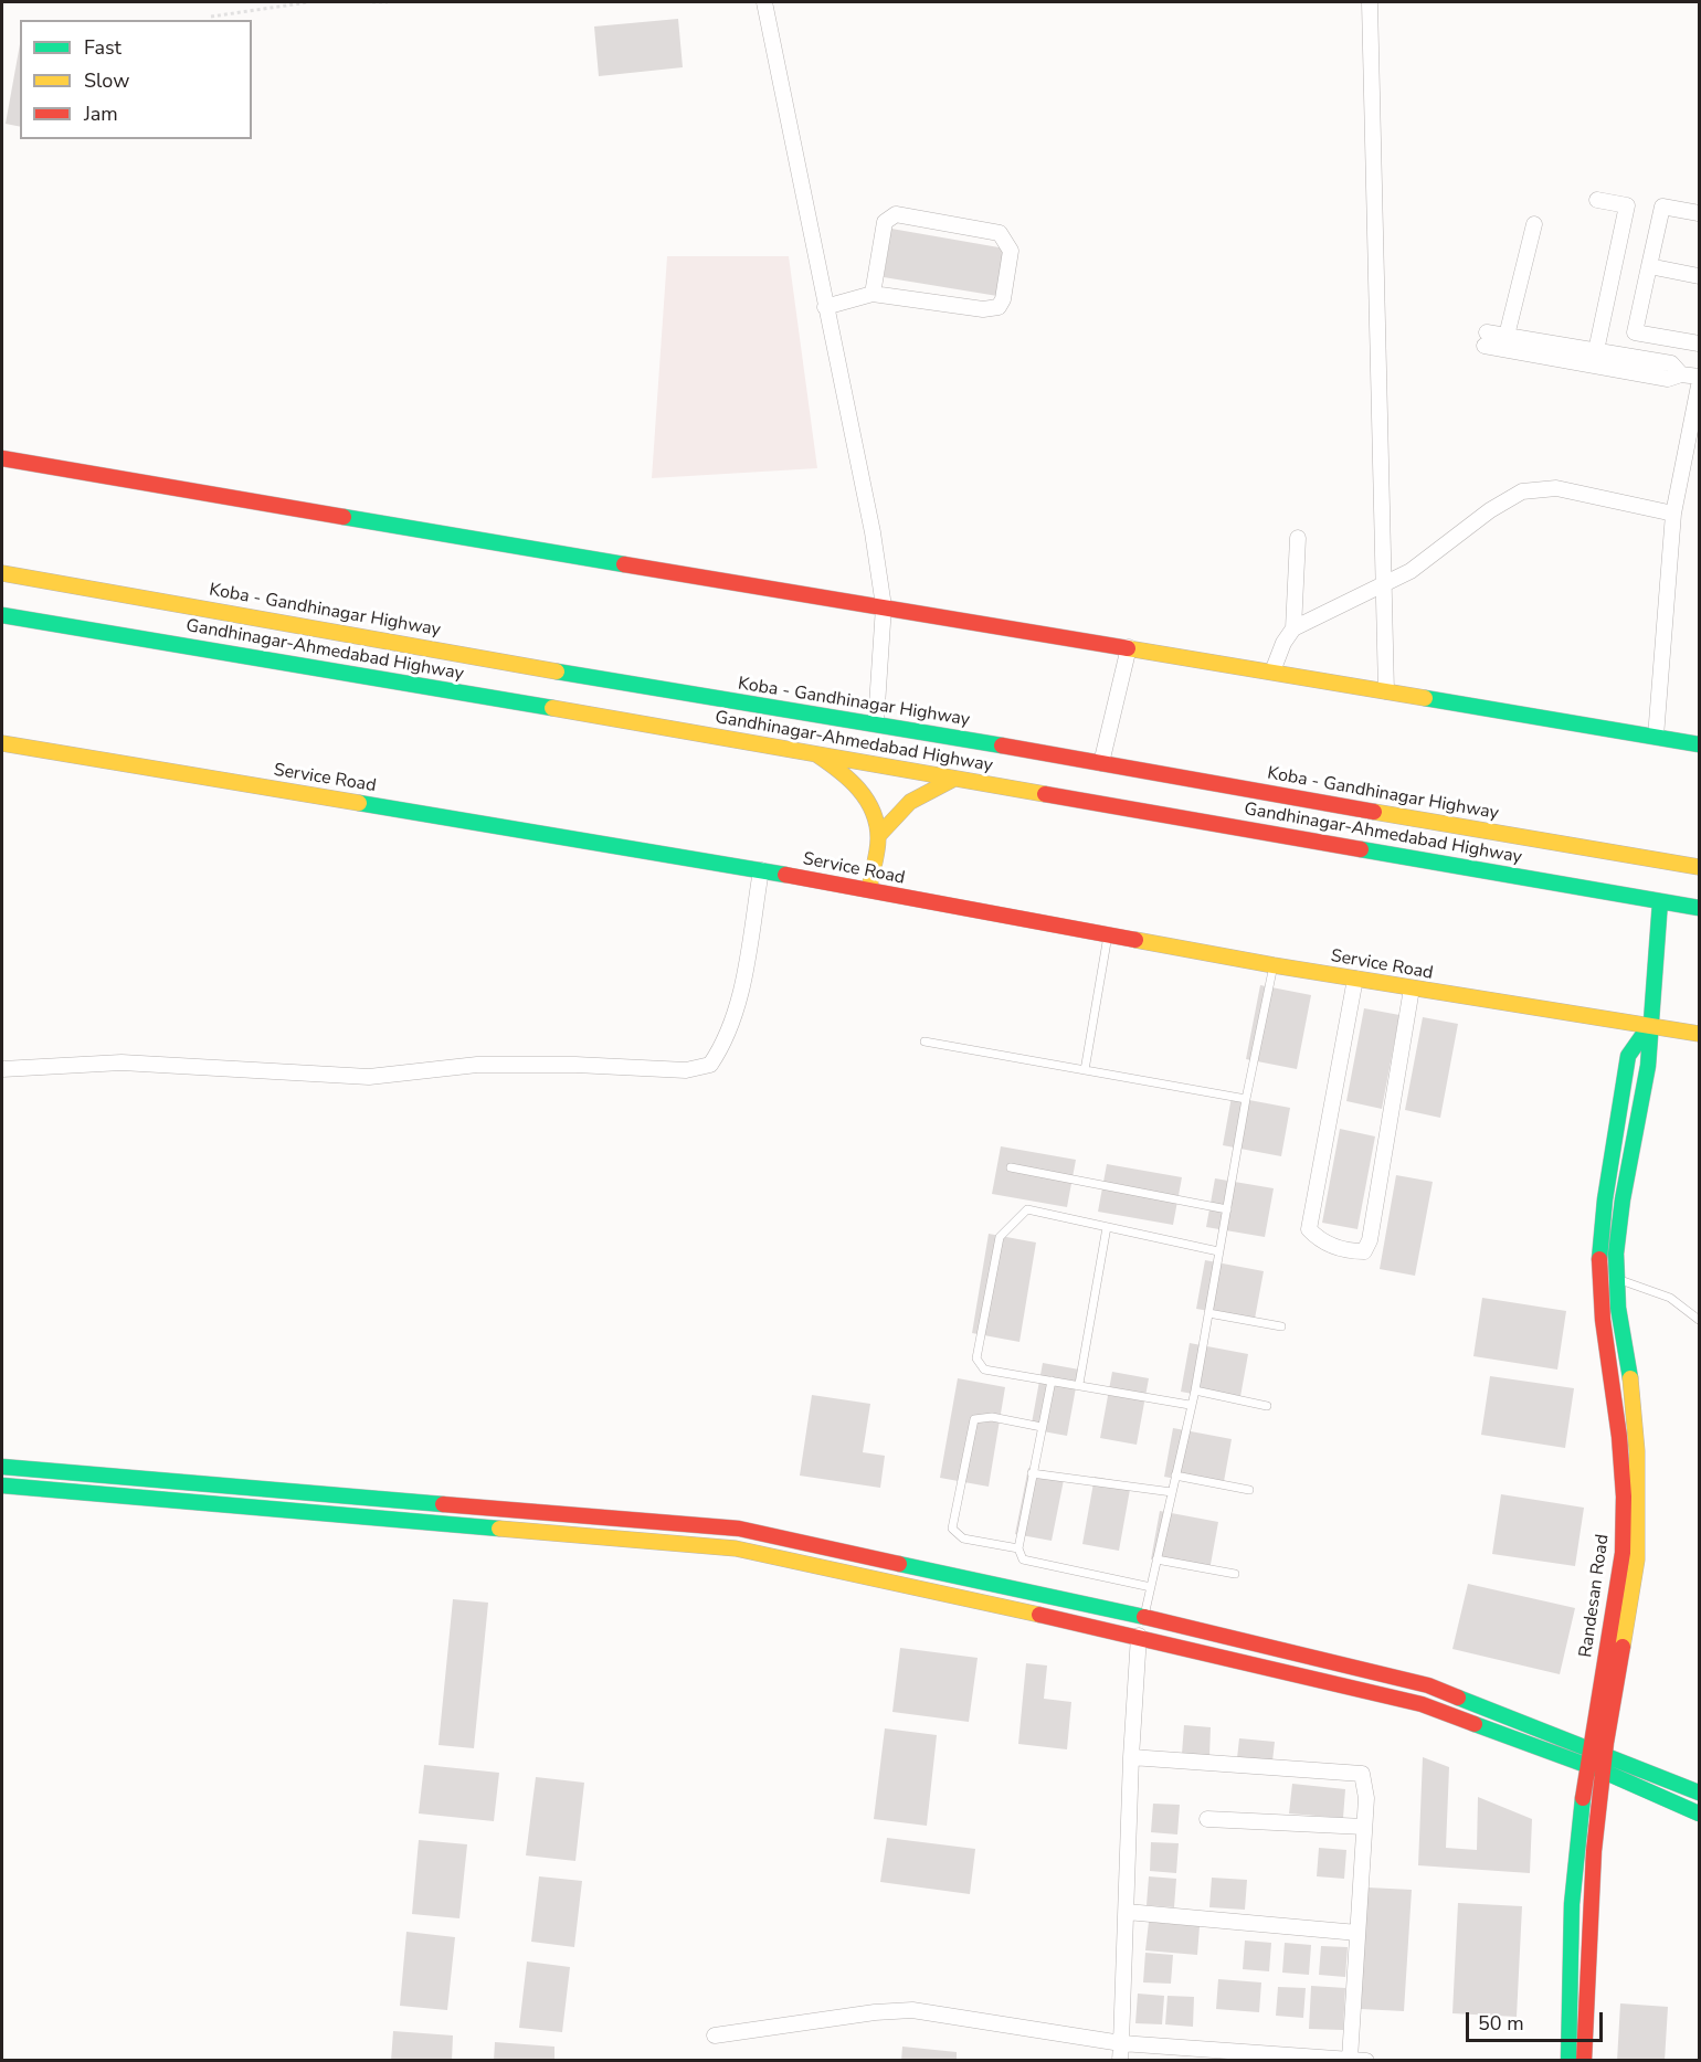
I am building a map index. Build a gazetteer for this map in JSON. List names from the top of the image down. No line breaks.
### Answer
{"streets":{"street":["Koba - Gandhinagar Highway","Gandhinagar-Ahmedabad Highway","Service Road","Randesan Road"]},"crossings":[["Gandhinagar-Ahmedabad Highway","Randesan Road"],["Service Road","Randesan Road"]],"legend":["Fast","Slow","Jam"],"scale_bar":"50 m"}
